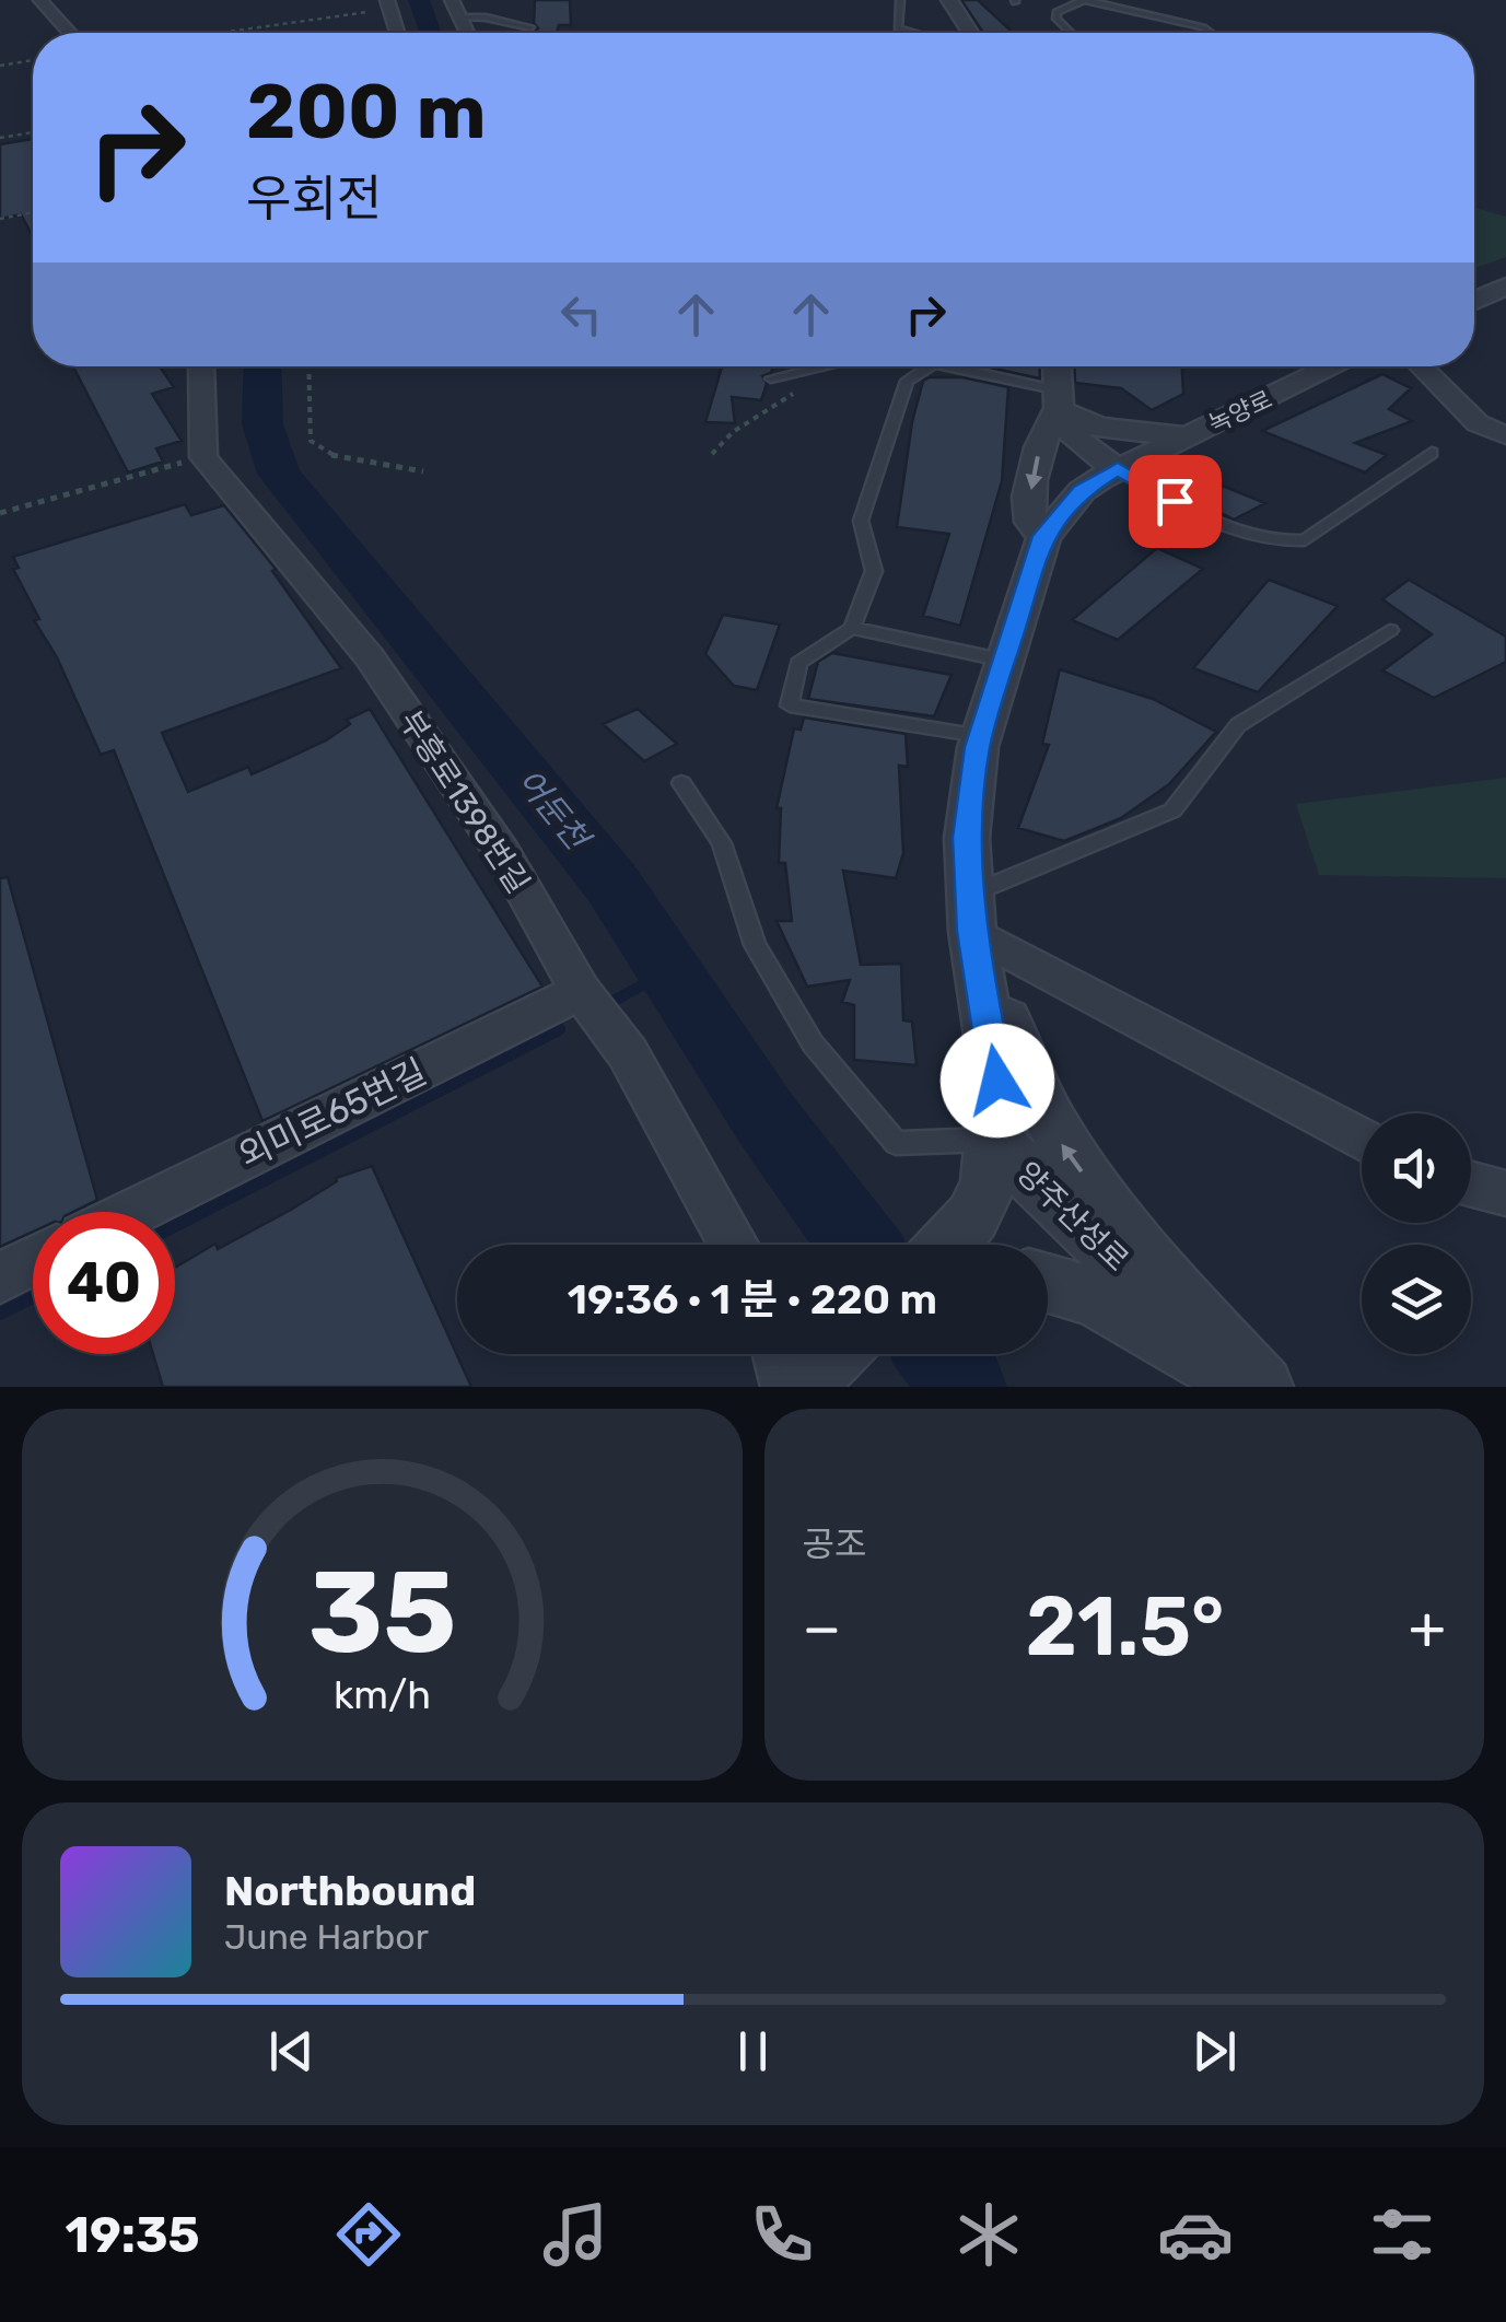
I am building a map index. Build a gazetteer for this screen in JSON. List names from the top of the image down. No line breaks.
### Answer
{"streets":{"street":["녹양로","부흥로1398번길","외미로65번길","양주산성로"]},"crossings":[["녹양로","양주산성로"],["부흥로1398번길","외미로65번길"]],"water":["어둔천"],"page":{"turn":["200 m","우회전"],"limit":"40","trip":"19:36 · 1 분 · 220 m","tile":"공조","heat":["−","21.5°","+"],"song":["Northbound","June Harbor"],"tabs":"19:35","gauge":["35","km/h"]}}
